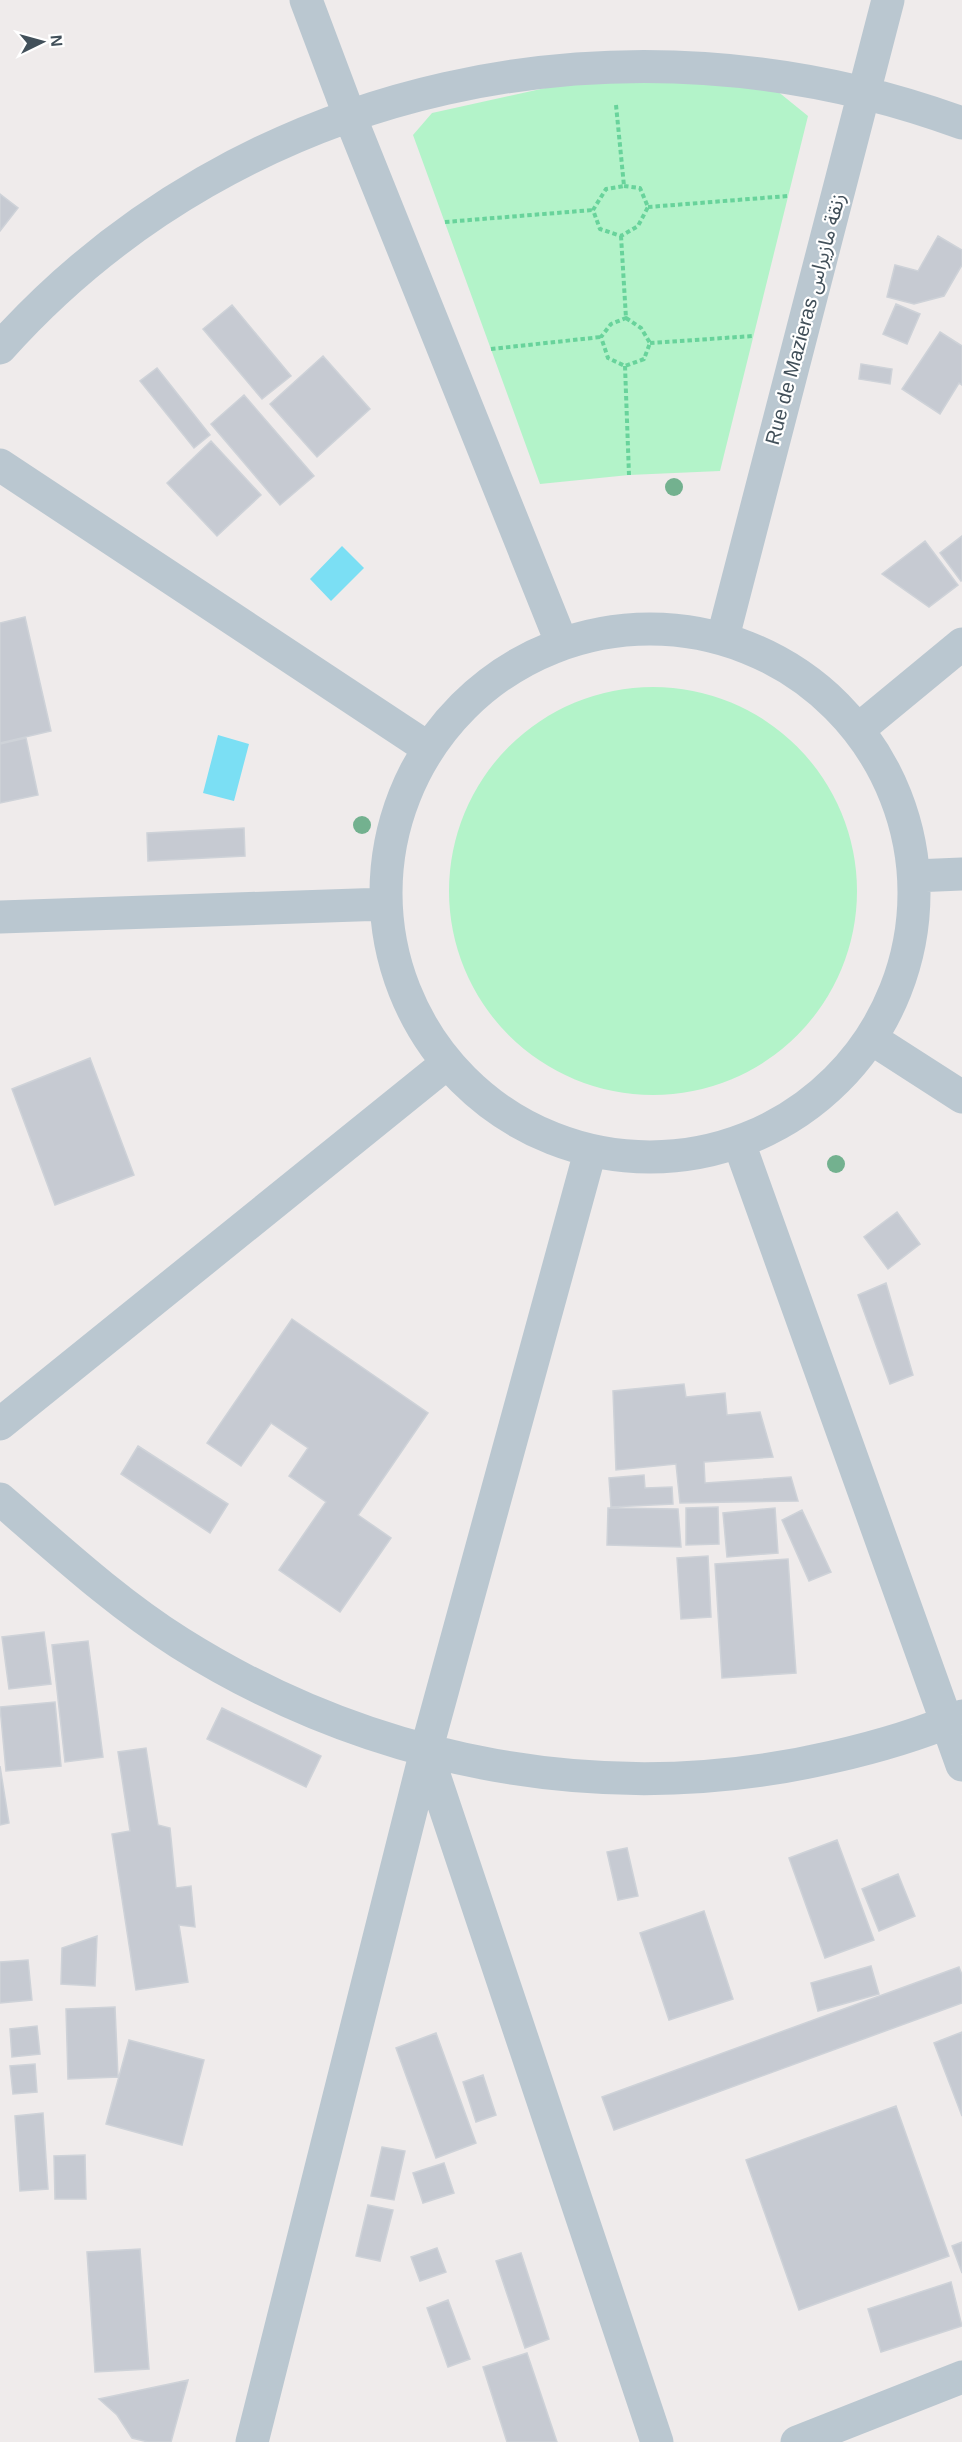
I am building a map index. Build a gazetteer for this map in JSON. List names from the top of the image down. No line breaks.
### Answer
{"streets":{"street":["Rue de Mazieras زنقة مازيراس"]},"north":"right"}
